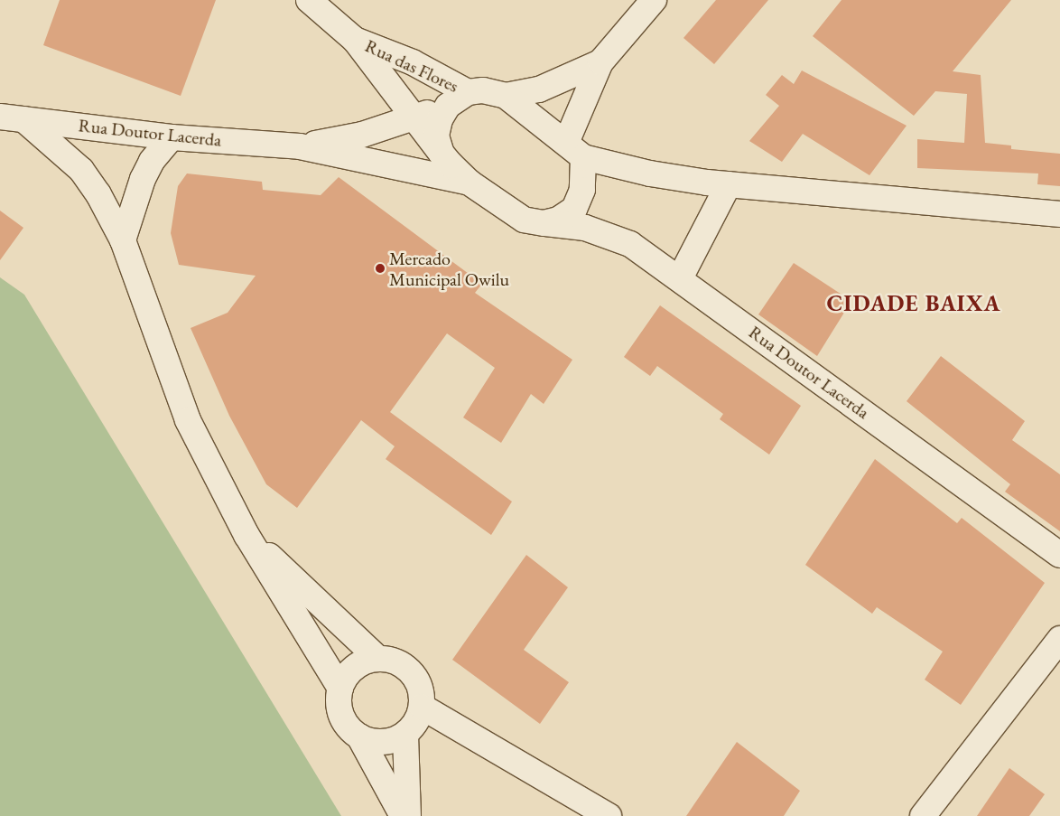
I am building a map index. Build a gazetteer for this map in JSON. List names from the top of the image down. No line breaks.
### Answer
{"streets":{"street":["Rua das Flores","Rua Doutor Lacerda"]},"crossings":[["Rua das Flores","Rua Doutor Lacerda"]],"districts":["CIDADE BAIXA"],"places":["Mercado Municipal Owilu"]}
